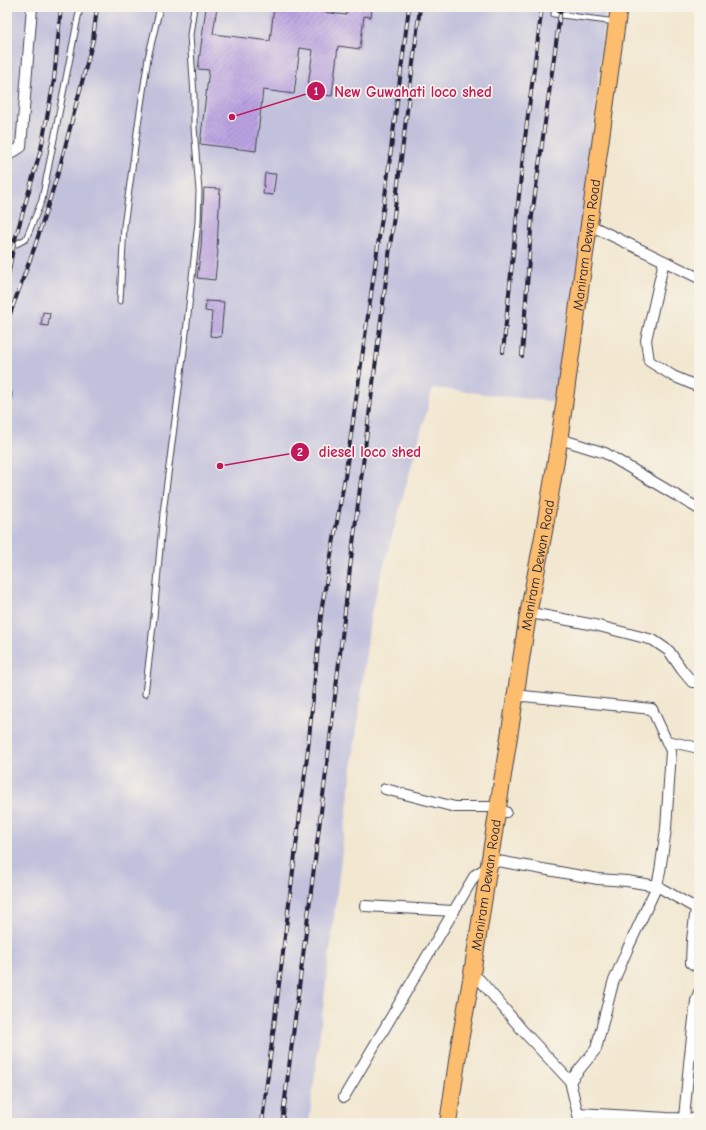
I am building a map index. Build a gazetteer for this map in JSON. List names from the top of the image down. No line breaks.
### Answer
{"streets":{"main road":["Maniram Dewan Road"]},"places":["New Guwahati loco shed","diesel loco shed"]}
